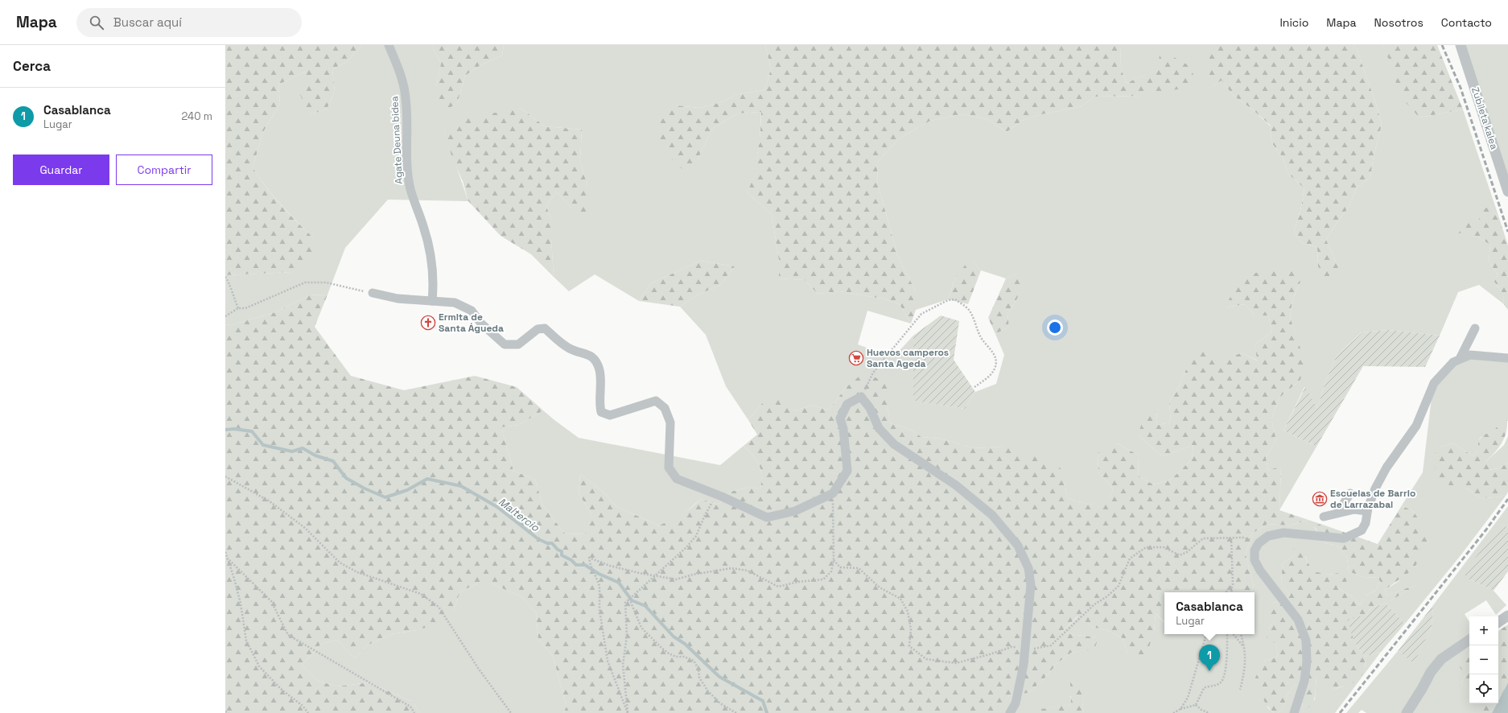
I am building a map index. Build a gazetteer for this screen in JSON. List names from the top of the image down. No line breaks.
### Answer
{"streets":{"street":["Zubileta kalea","Agate Deuna bidea"]},"water":["Maltercio"],"places":{"church":["Ermita de Santa Águeda"],"supermarket":["Huevos camperos Santa Ageda"],"museum":["Escuelas de Barrio de Larrazabal"]},"page":{"header":"Mapa","search":"Buscar aquí","nav":["Inicio","Mapa","Nosotros","Contacto"],"heading":"Cerca","list":[{"mark":"1","name":"Casablanca","note":"Lugar","value":"240 m"}],"buttons":["Guardar","Compartir"],"popup":["Casablanca","Lugar"],"map_buttons":["+","−"],"pins":"1"}}
